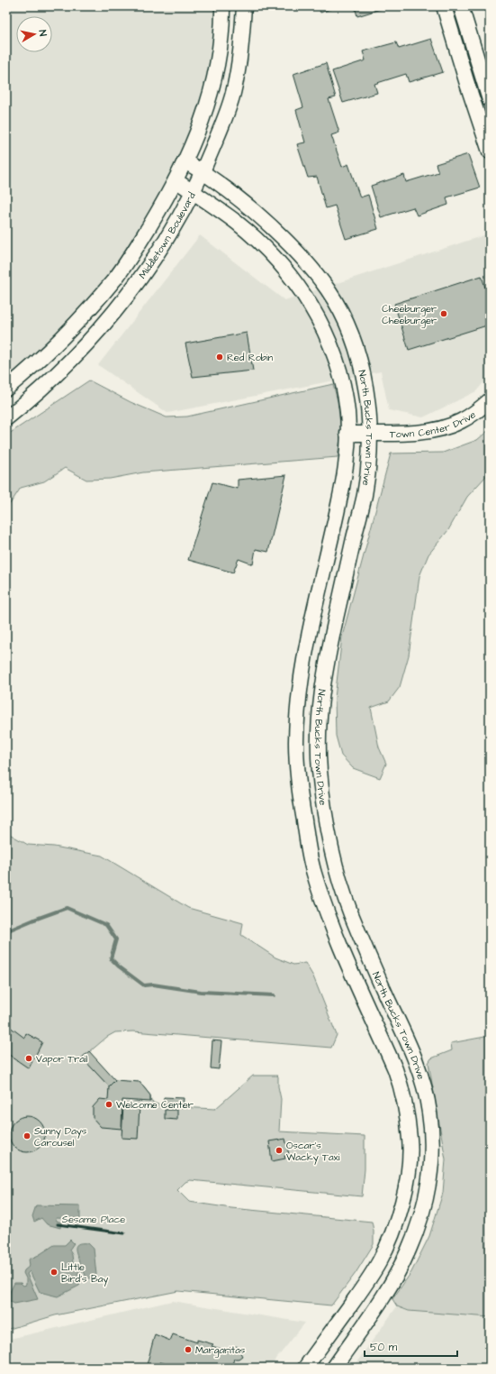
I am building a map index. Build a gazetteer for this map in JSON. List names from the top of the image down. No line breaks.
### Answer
{"streets":{"street":["Middletown Boulevard","Town Center Drive","North Bucks Town Drive"]},"crossings":[["Middletown Boulevard","North Bucks Town Drive"],["Town Center Drive","North Bucks Town Drive"]],"parks":["Sesame Place"],"places":["Cheeburger Cheeburger","Red Robin","Vapor Trail","Welcome Center","Sunny Days Carousel","Oscar's Wacky Taxi","Little Bird's Bay","Margaritas"],"scale_bar":"50 m","north":"right"}
